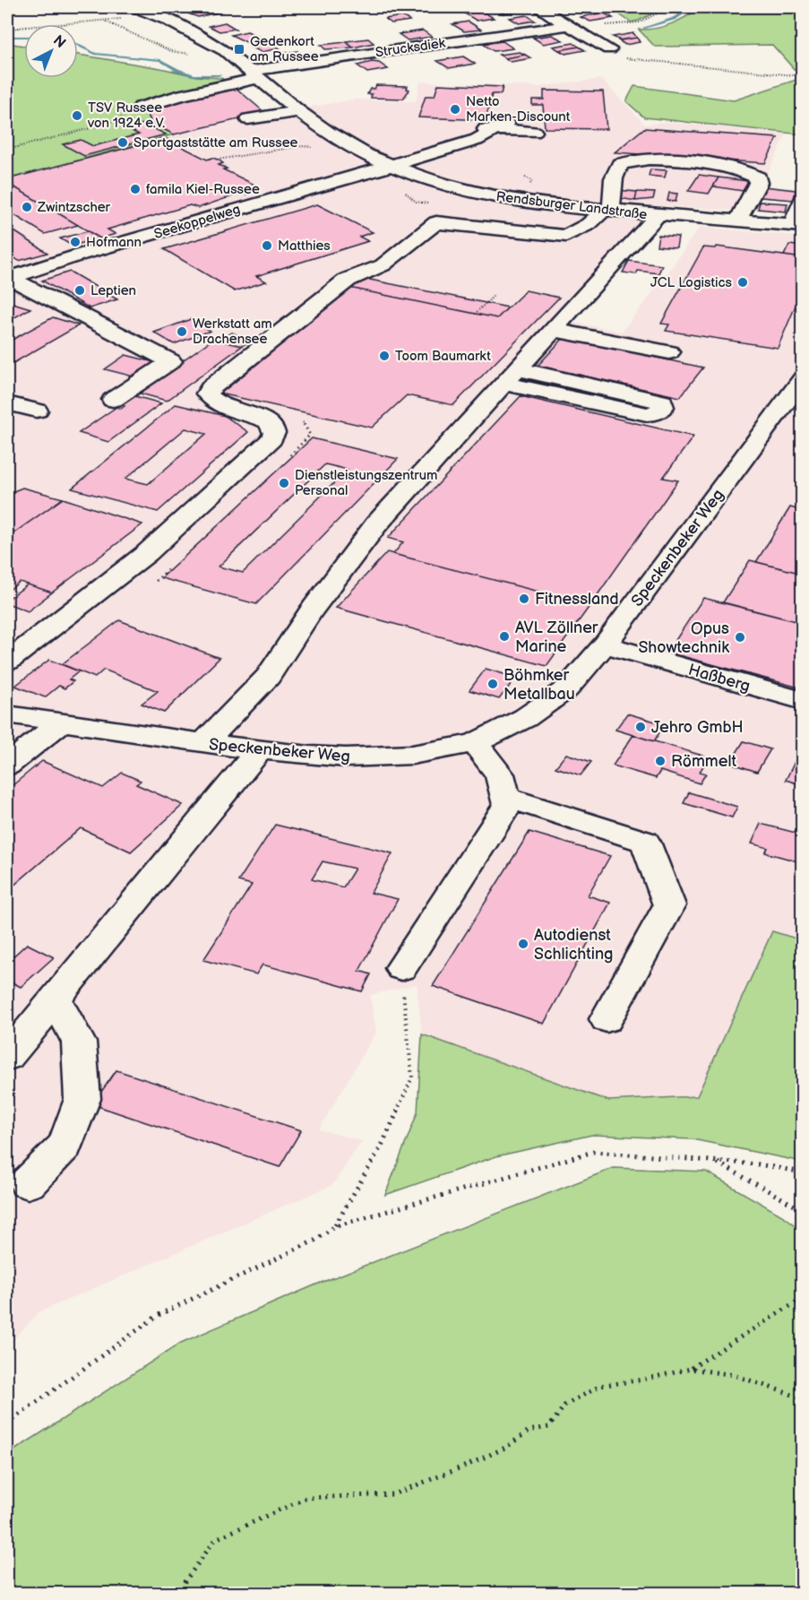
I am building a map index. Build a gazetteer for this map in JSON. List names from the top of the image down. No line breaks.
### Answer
{"streets":{"street":["Strucksdiek","Rendsburger Landstraße","Seekoppelweg","Speckenbeker Weg","Haßberg"]},"crossings":[["Strucksdiek","Rendsburger Landstraße"],["Rendsburger Landstraße","Seekoppelweg"],["Speckenbeker Weg","Haßberg"]],"places":{"transit":["Gedenkort am Russee"],"other":["Netto Marken-Discount","TSV Russee von 1924 e.V.","Sportgaststätte am Russee","famila Kiel-Russee","Zwintzscher","Hofmann","Matthies","JCL Logistics","Leptien","Werkstatt am Drachensee","Toom Baumarkt","Dienstleistungszentrum Personal","Fitnessland","AVL Zöllner Marine","Opus Showtechnik","Böhmker Metallbau","Jehro GmbH","Römmelt","Autodienst Schlichting"]},"north":"top right"}
